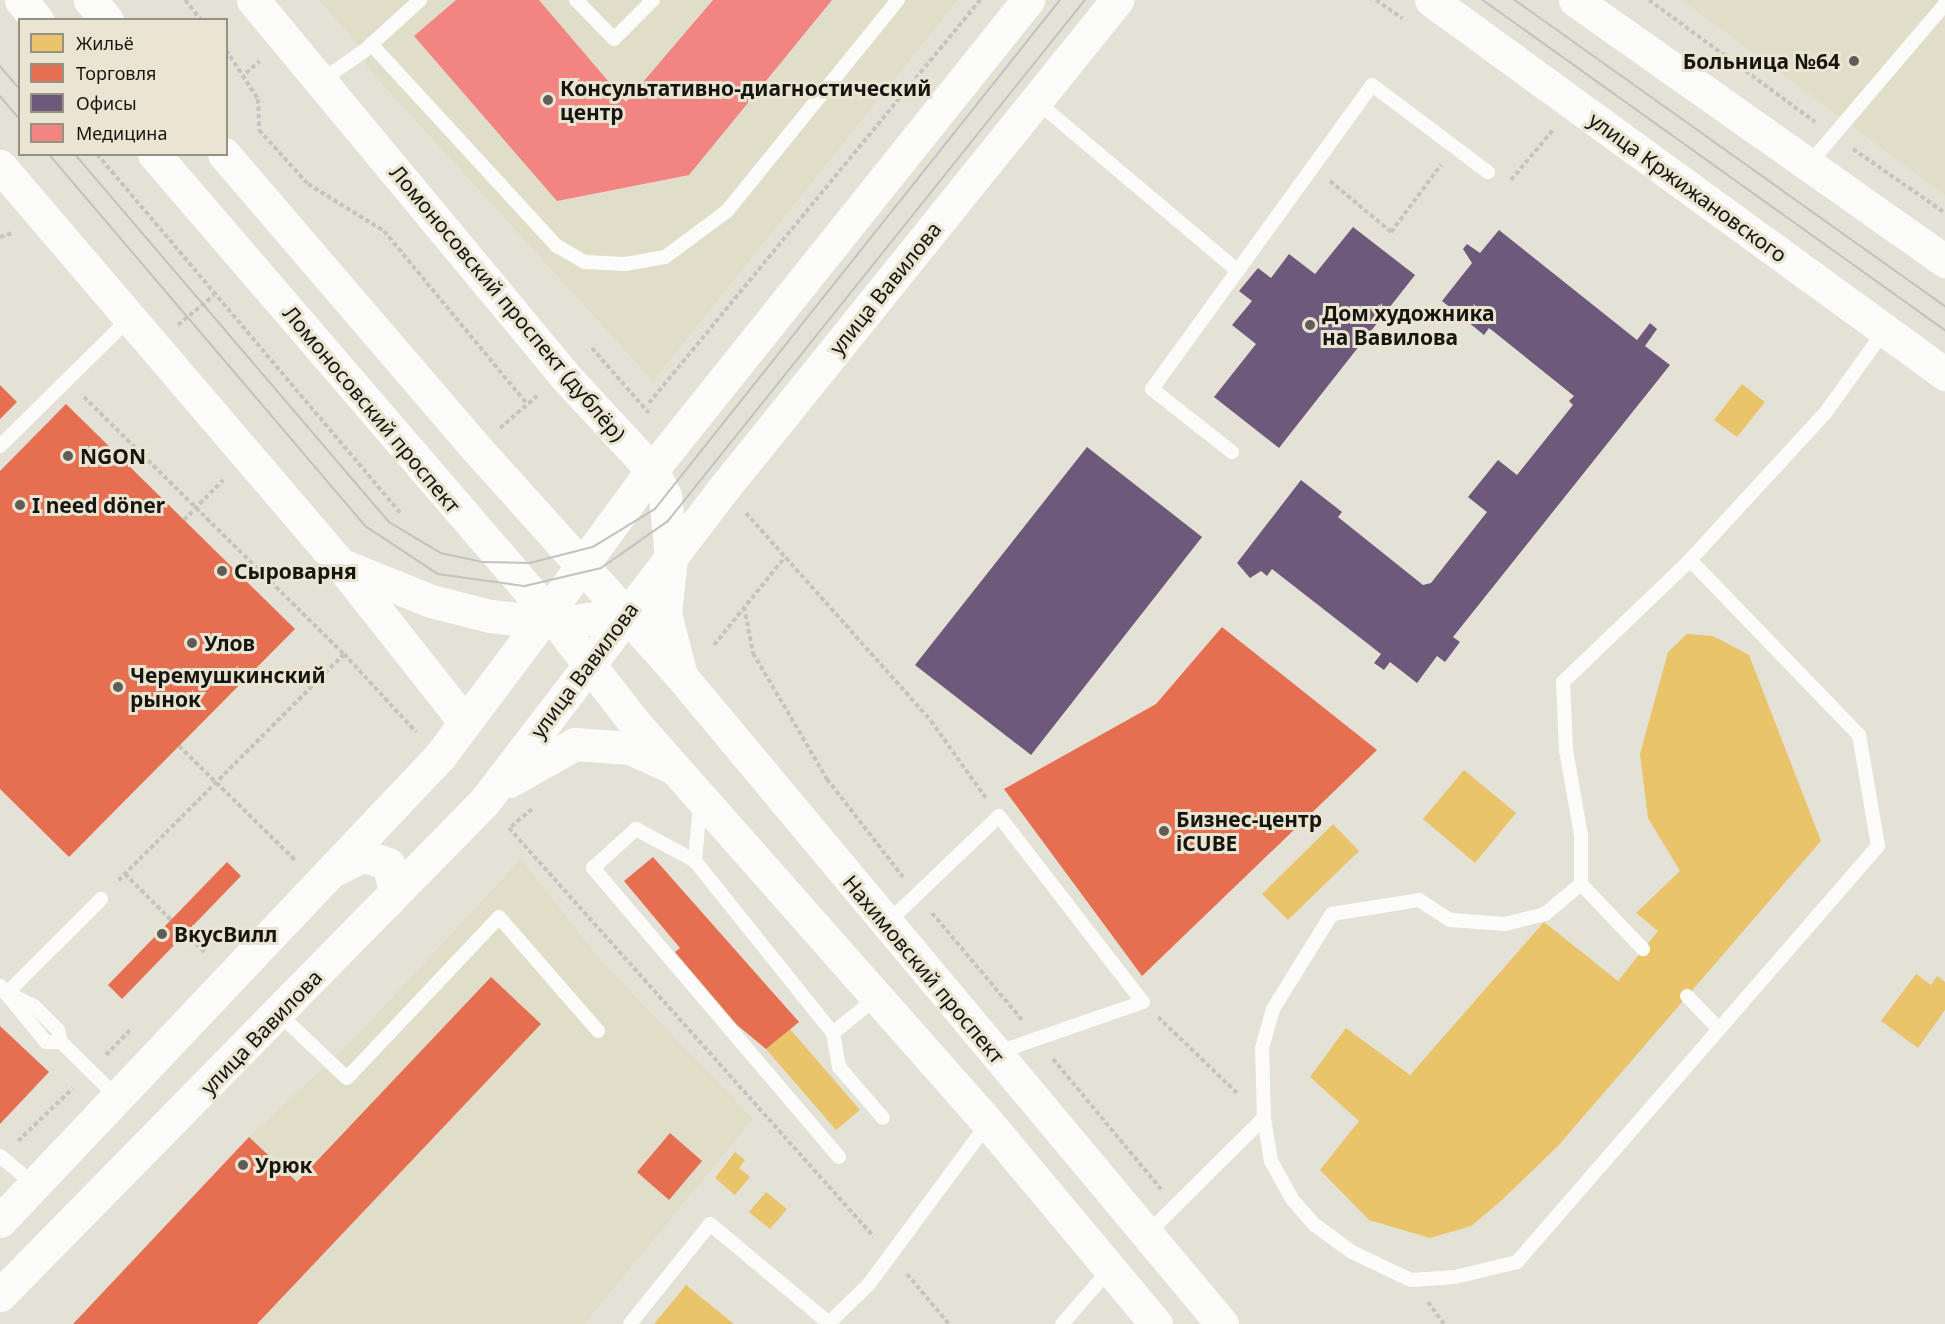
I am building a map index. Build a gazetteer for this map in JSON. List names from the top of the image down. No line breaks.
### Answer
{"streets":{"street":["улица Кржижановского","улица Вавилова","Ломоносовский проспект (дублёр)","Ломоносовский проспект","Нахимовский проспект"]},"crossings":[["улица Вавилова","Ломоносовский проспект (дублёр)"],["улица Вавилова","Ломоносовский проспект"],["улица Вавилова","Нахимовский проспект"],["Ломоносовский проспект (дублёр)","Нахимовский проспект"]],"places":["Больница №64","Консультативно-диагностический центр","Дом художника на Вавилова","NGON","I need döner","Сыроварня","Улов","Черемушкинский рынок","Бизнес-центр iCUBE","ВкусВилл","Урюк"],"legend":["Жильё","Торговля","Офисы","Медицина"]}
